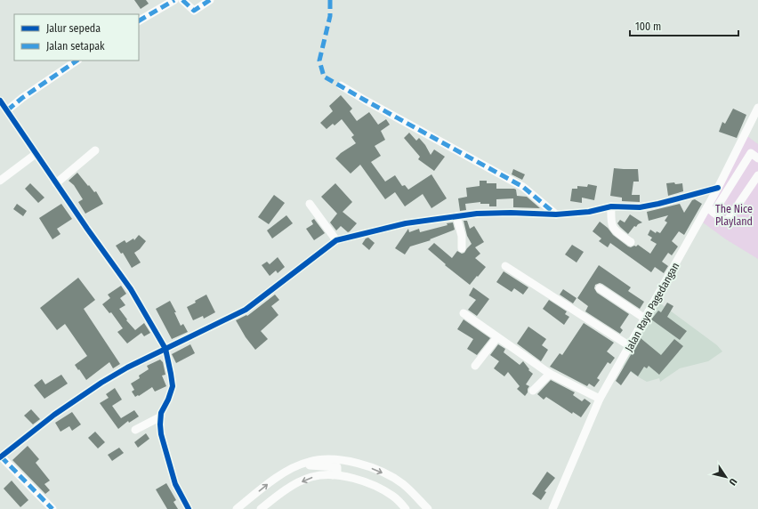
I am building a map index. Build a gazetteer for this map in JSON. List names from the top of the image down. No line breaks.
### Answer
{"streets":{"street":["Jalan Raya Pagedangan"]},"parks":["The Nice Playland"],"legend":["Jalur sepeda","Jalan setapak"],"scale_bar":"100 m","north":"bottom right"}
